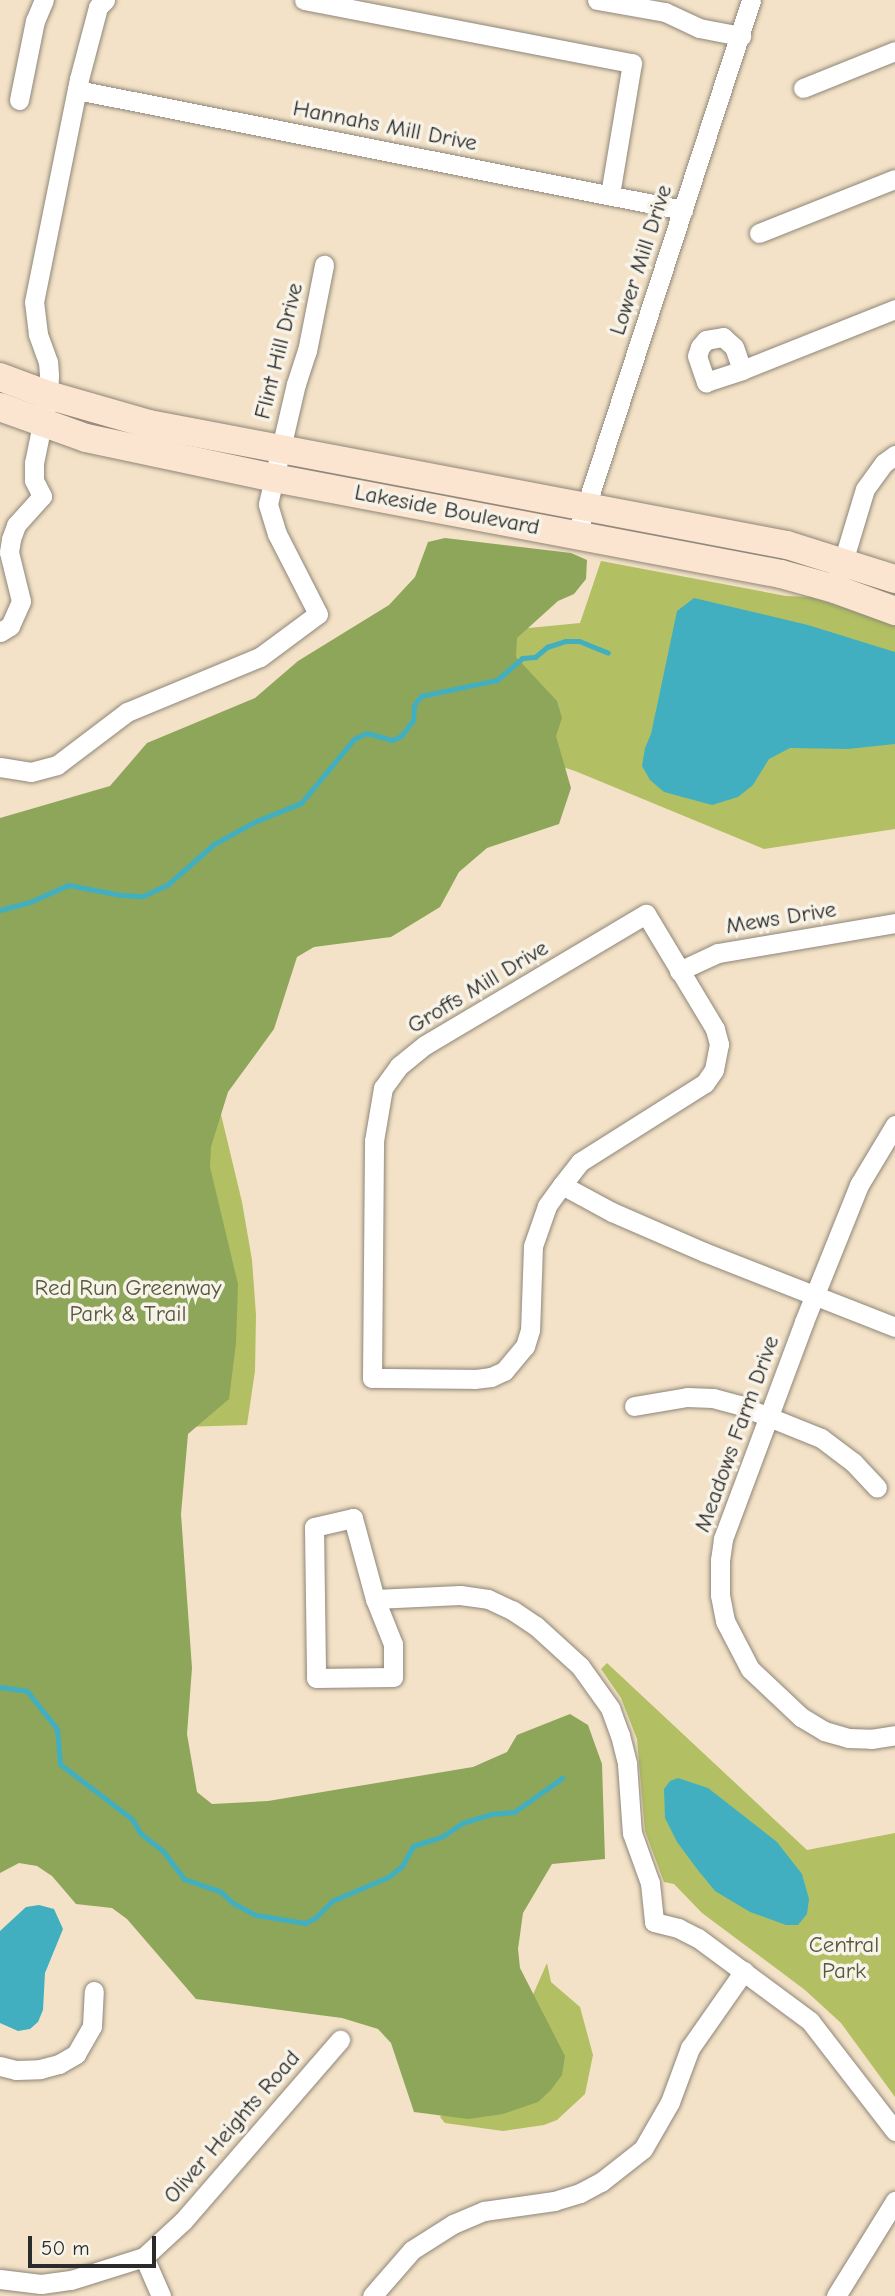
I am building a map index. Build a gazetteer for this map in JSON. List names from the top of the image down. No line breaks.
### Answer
{"streets":{"main road":["Lakeside Boulevard"],"street":["Hannahs Mill Drive","Lower Mill Drive","Flint Hill Drive","Mews Drive","Groffs Mill Drive","Meadows Farm Drive","Oliver Heights Road"]},"crossings":[["Hannahs Mill Drive","Lower Mill Drive"],["Lower Mill Drive","Lakeside Boulevard"],["Flint Hill Drive","Lakeside Boulevard"],["Mews Drive","Groffs Mill Drive"]],"parks":["Red Run Greenway Park & Trail","Central Park"],"scale_bar":"50 m"}
